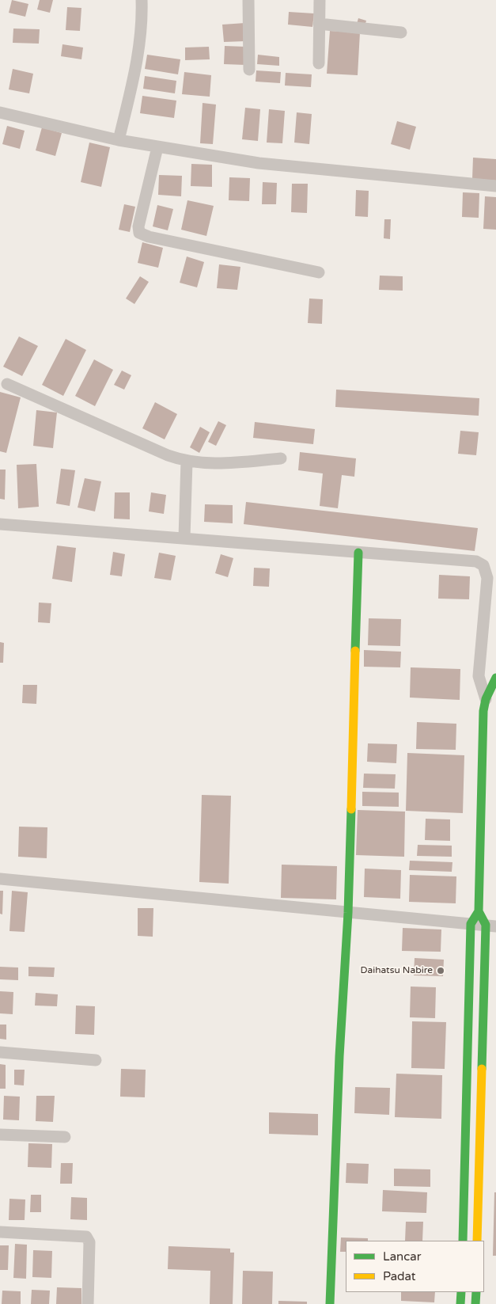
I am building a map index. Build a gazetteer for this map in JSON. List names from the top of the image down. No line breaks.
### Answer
{"places":["Daihatsu Nabire"],"legend":["Lancar","Padat"]}
